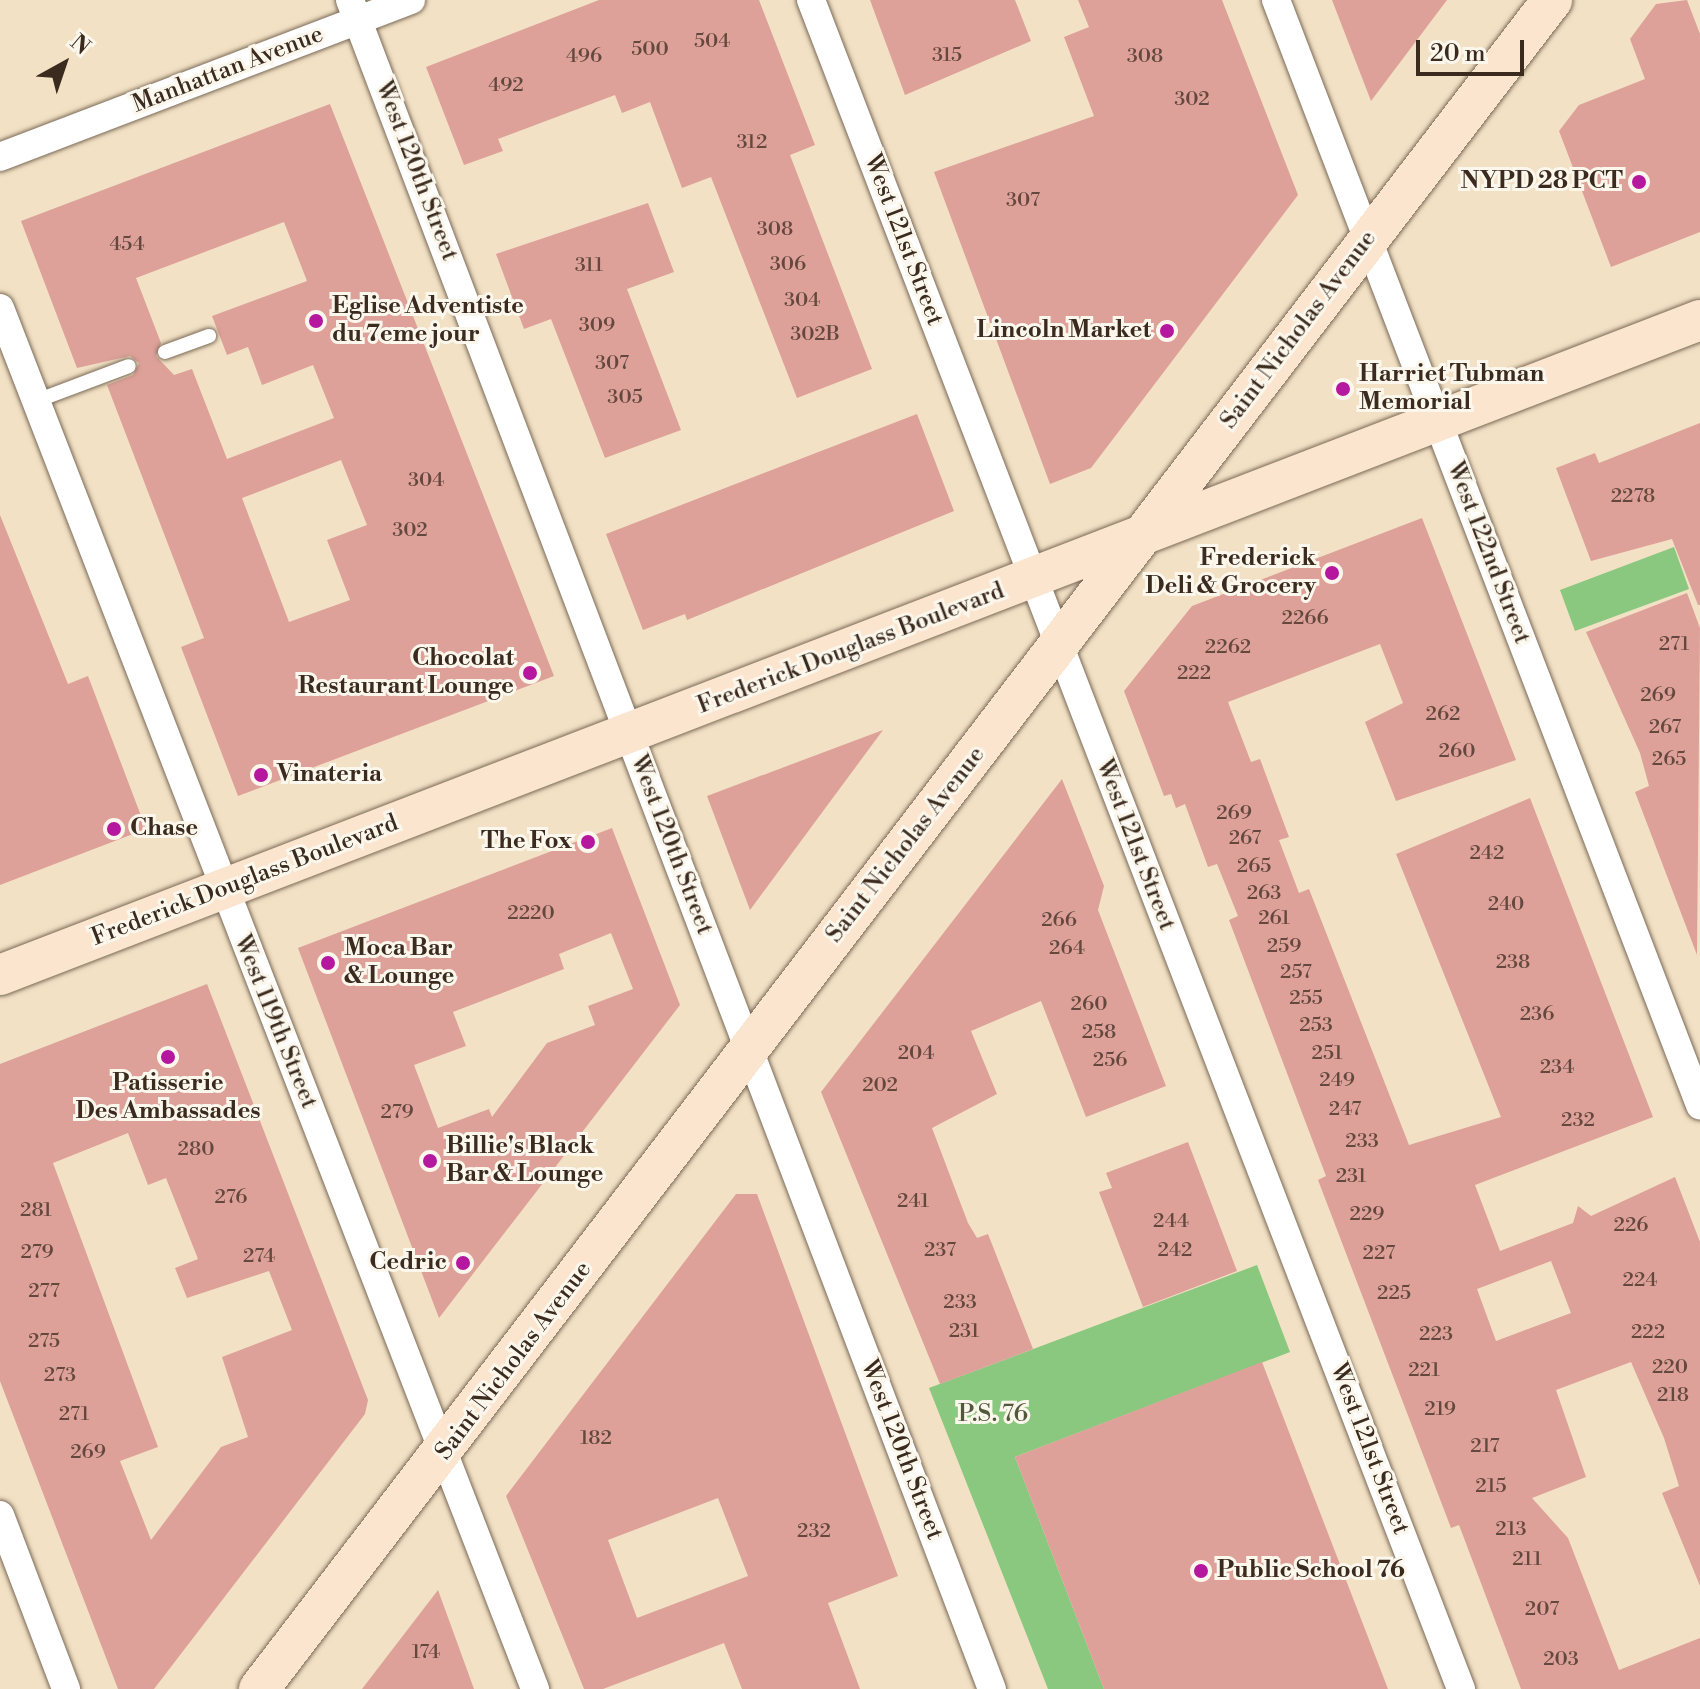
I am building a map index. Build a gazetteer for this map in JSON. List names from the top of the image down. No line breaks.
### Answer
{"streets":{"main road":["Saint Nicholas Avenue","Frederick Douglass Boulevard"],"street":["Manhattan Avenue","West 120th Street","West 121st Street","West 122nd Street","West 119th Street"]},"crossings":[["Manhattan Avenue","West 120th Street"],["West 120th Street","Saint Nicholas Avenue"],["West 120th Street","Frederick Douglass Boulevard"],["West 121st Street","Saint Nicholas Avenue"],["West 121st Street","Frederick Douglass Boulevard"],["Saint Nicholas Avenue","West 122nd Street"],["Saint Nicholas Avenue","Frederick Douglass Boulevard"],["Saint Nicholas Avenue","West 119th Street"],["West 122nd Street","Frederick Douglass Boulevard"],["Frederick Douglass Boulevard","West 119th Street"]],"parks":["P.S. 76"],"places":["NYPD 28 PCT","Eglise Adventiste du 7eme jour","Lincoln Market","Harriet Tubman Memorial","Frederick Deli & Grocery","Chocolat Restaurant Lounge","Vinateria","Chase","The Fox","Moca Bar & Lounge","Patisserie Des Ambassades","Billie's Black Bar & Lounge","Cedric","Public School 76"],"house_numbers":["504","500","315","496","308","492","302","312","307","308","454","306","311","304","309","302B","307","305","304","2278","302","2266","271","2262","222","269","262","267","260","265","269","267","242","265","263","240","2220","261","266","259","264","238","257","255","260","236","253","258","204","251","256","234","249","202","247","279","232","233","280","231","276","241","281","229","244","226","237","242","279","227","274","224","277","225","233","231","222","223","275","220","221","273","218","219","271","182","217","269","215","213","232","211","207","174","203"],"scale_bar":"20 m","north":"top right"}
